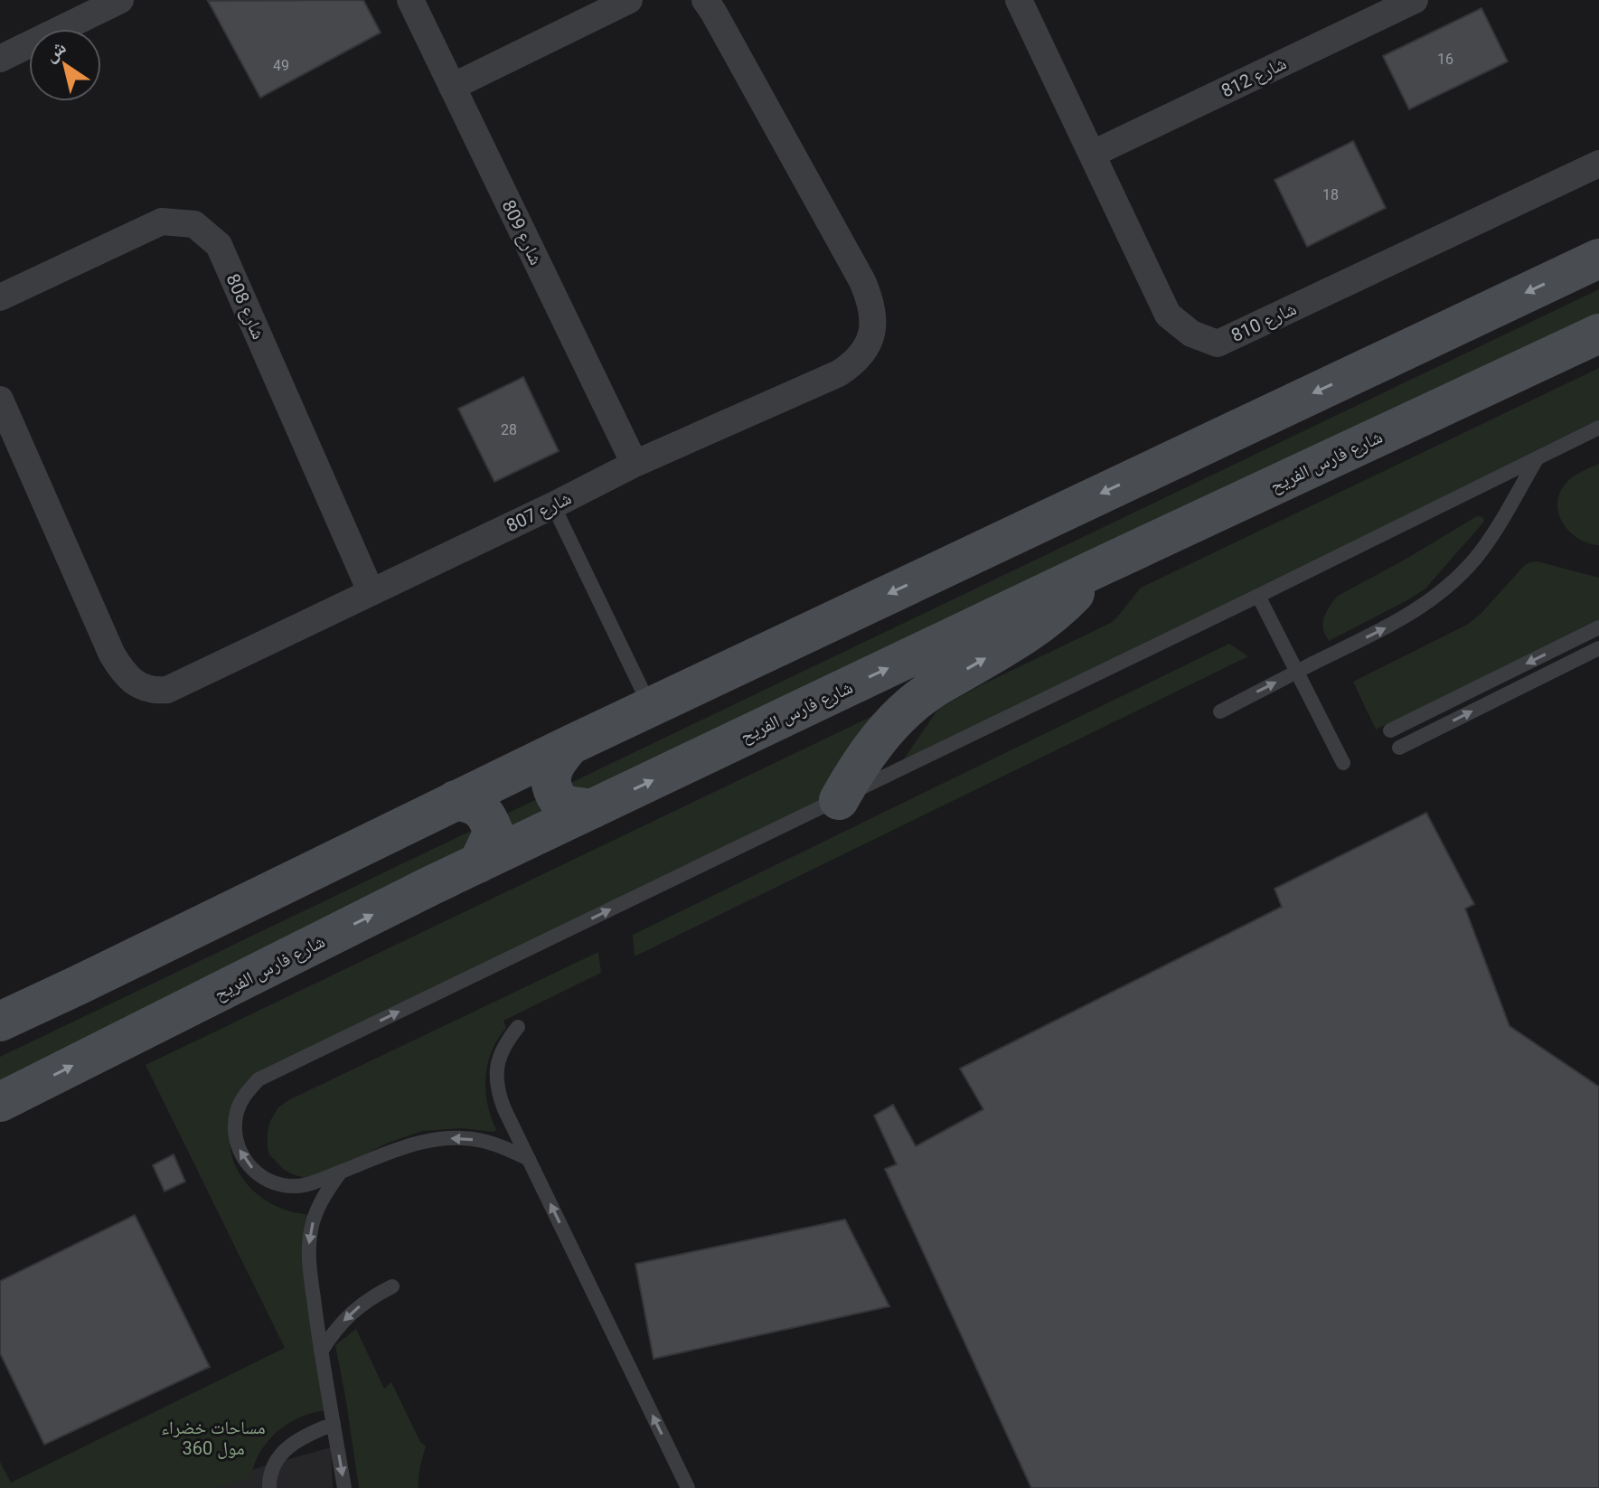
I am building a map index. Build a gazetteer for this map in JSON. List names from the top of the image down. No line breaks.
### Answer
{"streets":{"street":["شارع 812","شارع 809","شارع 808","شارع 810","شارع فارس الفريح","شارع 807"]},"crossings":[["شارع 812","شارع 810"],["شارع 809","شارع 807"],["شارع 808","شارع 807"]],"parks":["مساحات خضراء 360 مول"],"house_numbers":["16","49","18","28"],"north":"top left"}
